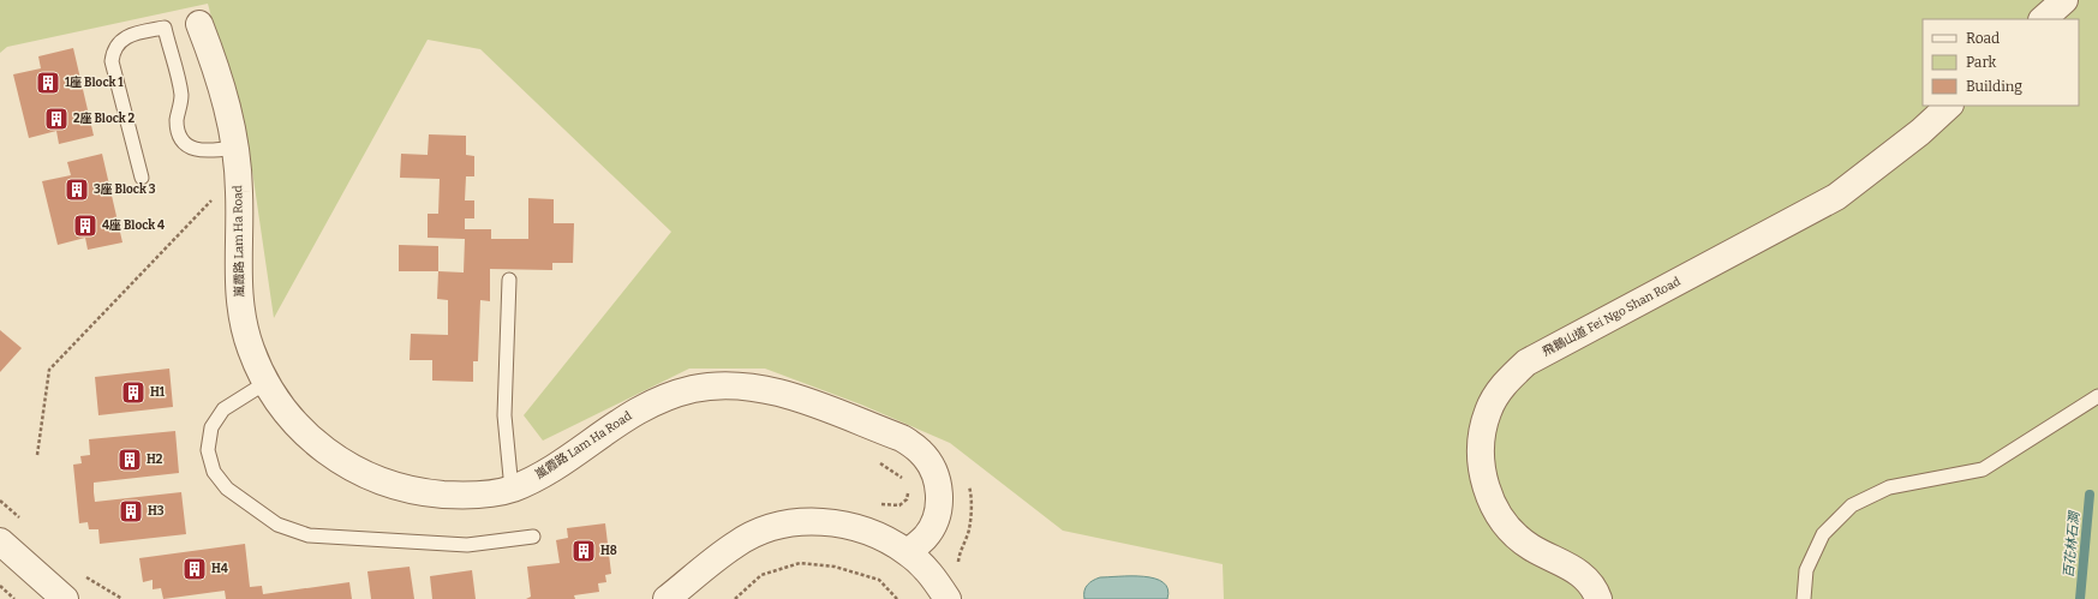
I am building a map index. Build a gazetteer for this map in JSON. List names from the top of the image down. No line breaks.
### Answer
{"streets":{"street":["嵐霞路 Lam Ha Road","飛鵝山道 Fei Ngo Shan Road"]},"water":["百花林石澗"],"places":{"building":["1座 Block 1","2座 Block 2","3座 Block 3","4座 Block 4","H1","H2","H3","H8","H4"]},"legend":["Road","Park","Building"]}
